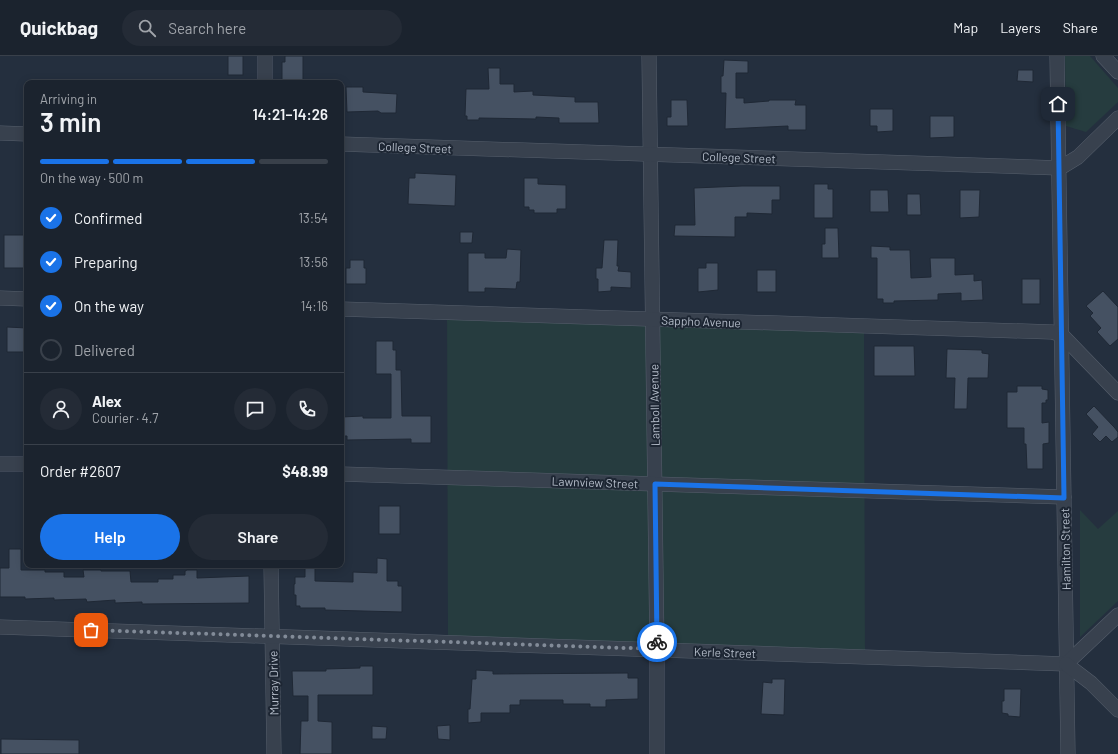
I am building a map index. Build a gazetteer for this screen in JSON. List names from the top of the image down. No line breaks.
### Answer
{"streets":{"street":["College Street","Sappho Avenue","Lamboll Avenue","Lawnview Street","Hamilton Street","Kerle Street","Murray Drive"]},"crossings":[["College Street","Lamboll Avenue"],["College Street","Hamilton Street"],["Sappho Avenue","Lamboll Avenue"],["Sappho Avenue","Hamilton Street"],["Lamboll Avenue","Lawnview Street"],["Lamboll Avenue","Kerle Street"],["Lawnview Street","Hamilton Street"],["Hamilton Street","Kerle Street"],["Kerle Street","Murray Drive"]],"page":{"header":"Quickbag","search":"Search here","nav":["Map","Layers","Share"],"heading":["3 min","Arriving in","14:21–14:26"],"panel":["Alex","Courier · 4.7","Order #2607","$48.99"],"bar":"On the way · 500 m","list":[["Confirmed","13:54"],["Preparing","13:56"],["On the way","14:16"],"Delivered"],"buttons":["Help","Share"]}}
